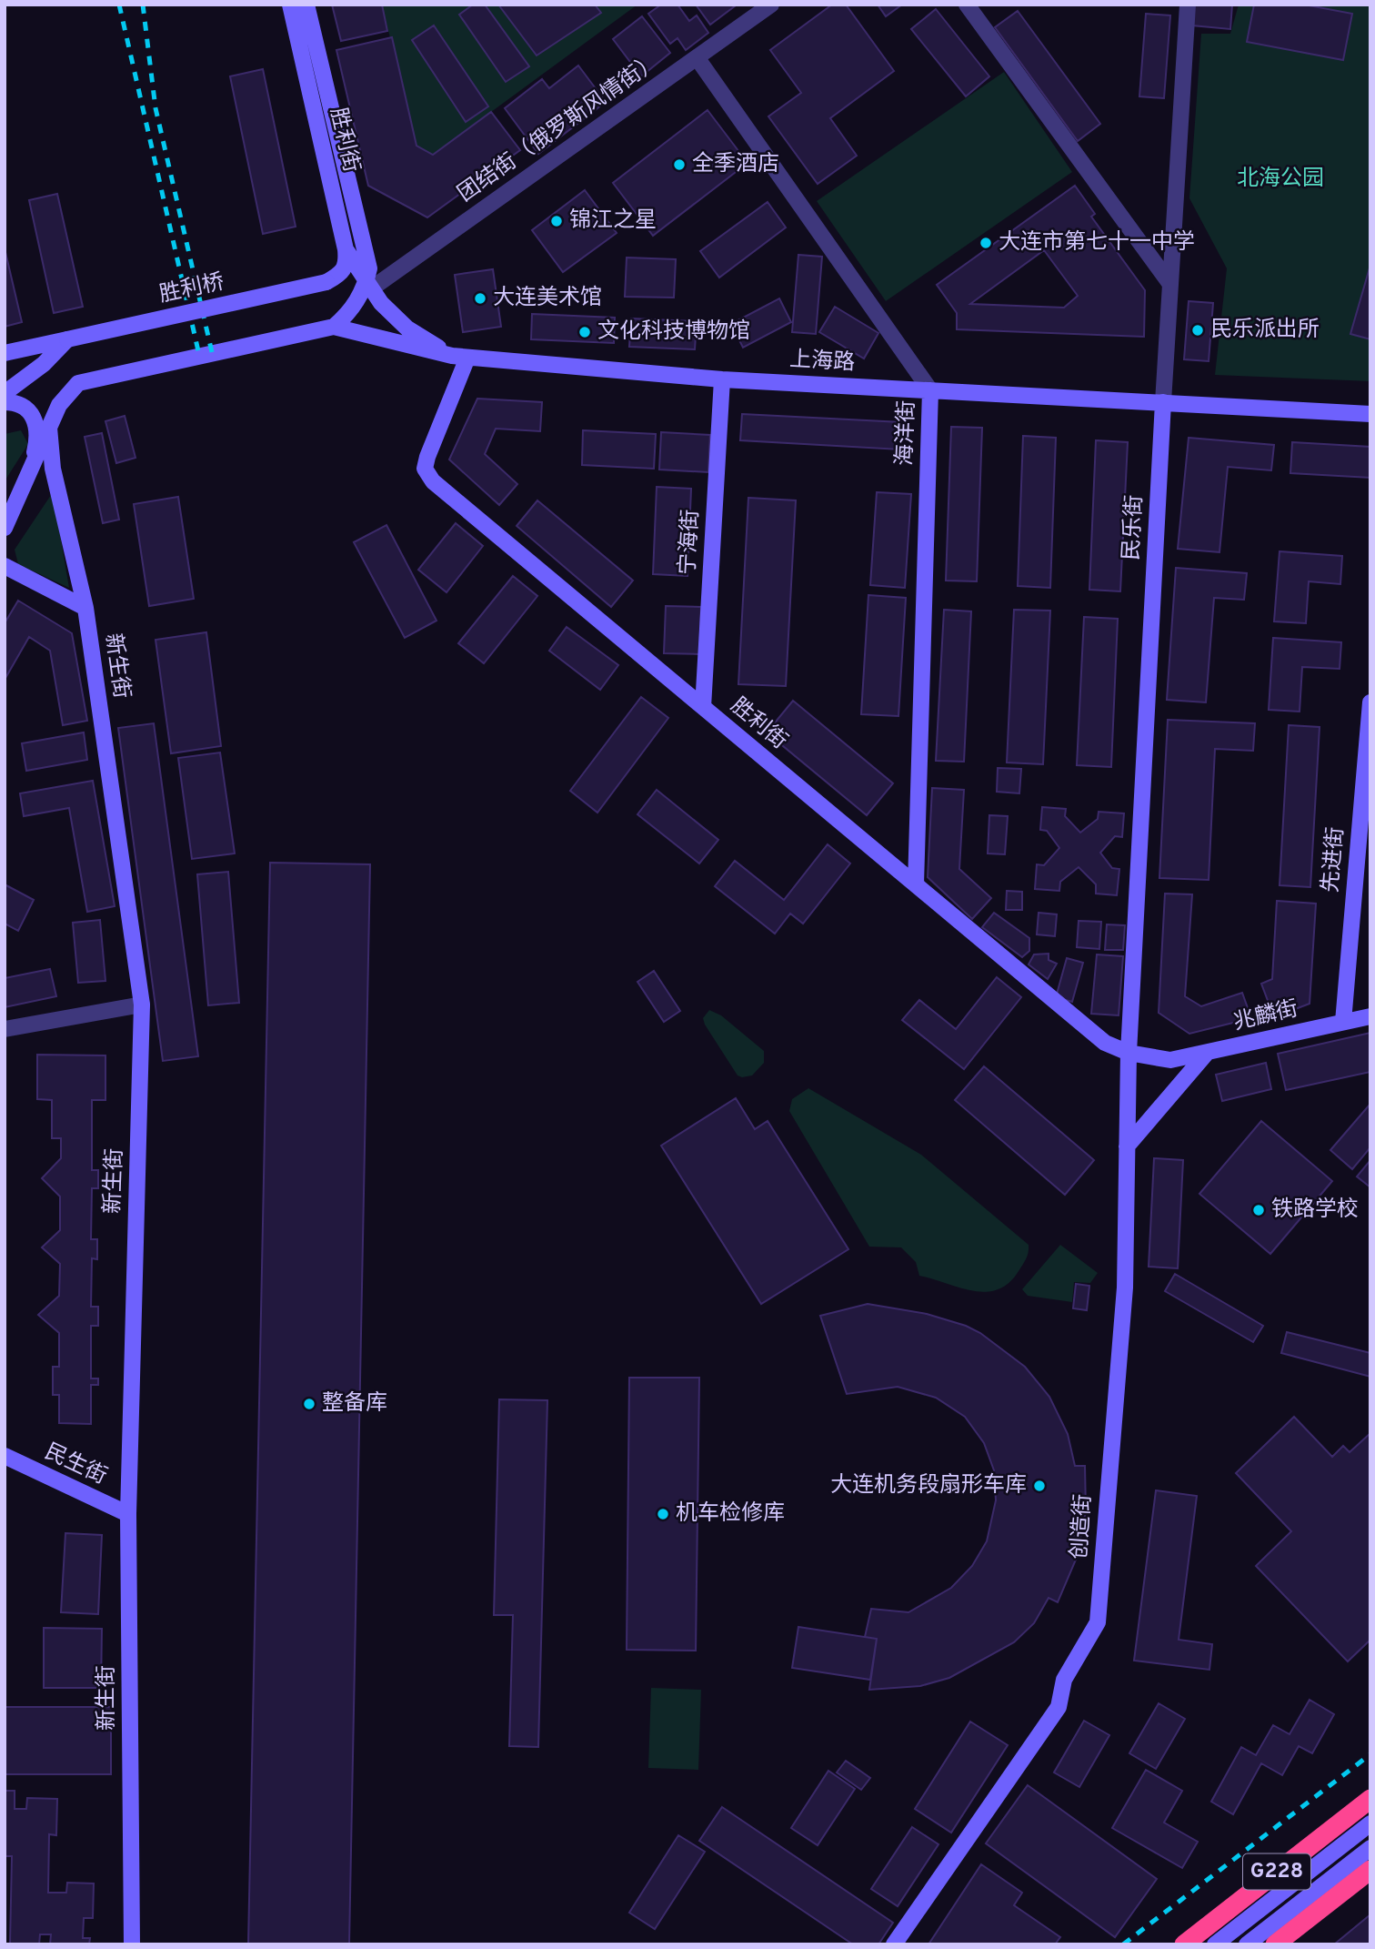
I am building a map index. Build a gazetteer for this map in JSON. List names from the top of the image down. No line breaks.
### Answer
{"streets":{"highway":["G228"],"street":["团结街（俄罗斯风情街）","胜利街","胜利桥","上海路","海洋街","民乐街","宁海街","新生街","先进街","兆麟街","民生街","创造街"]},"crossings":[["团结街（俄罗斯风情街）","胜利街"],["团结街（俄罗斯风情街）","海洋街"],["胜利街","胜利桥"],["胜利街","上海路"],["胜利街","海洋街"],["胜利街","民乐街"],["胜利街","宁海街"],["胜利街","兆麟街"],["胜利街","创造街"],["上海路","海洋街"],["上海路","民乐街"],["上海路","宁海街"],["民乐街","创造街"],["新生街","民生街"],["先进街","兆麟街"]],"parks":["北海公园"],"places":["全季酒店","锦江之星","大连市第七十一中学","大连美术馆","民乐派出所","文化科技博物馆","铁路学校","整备库","大连机务段扇形车库","机车检修库"]}
